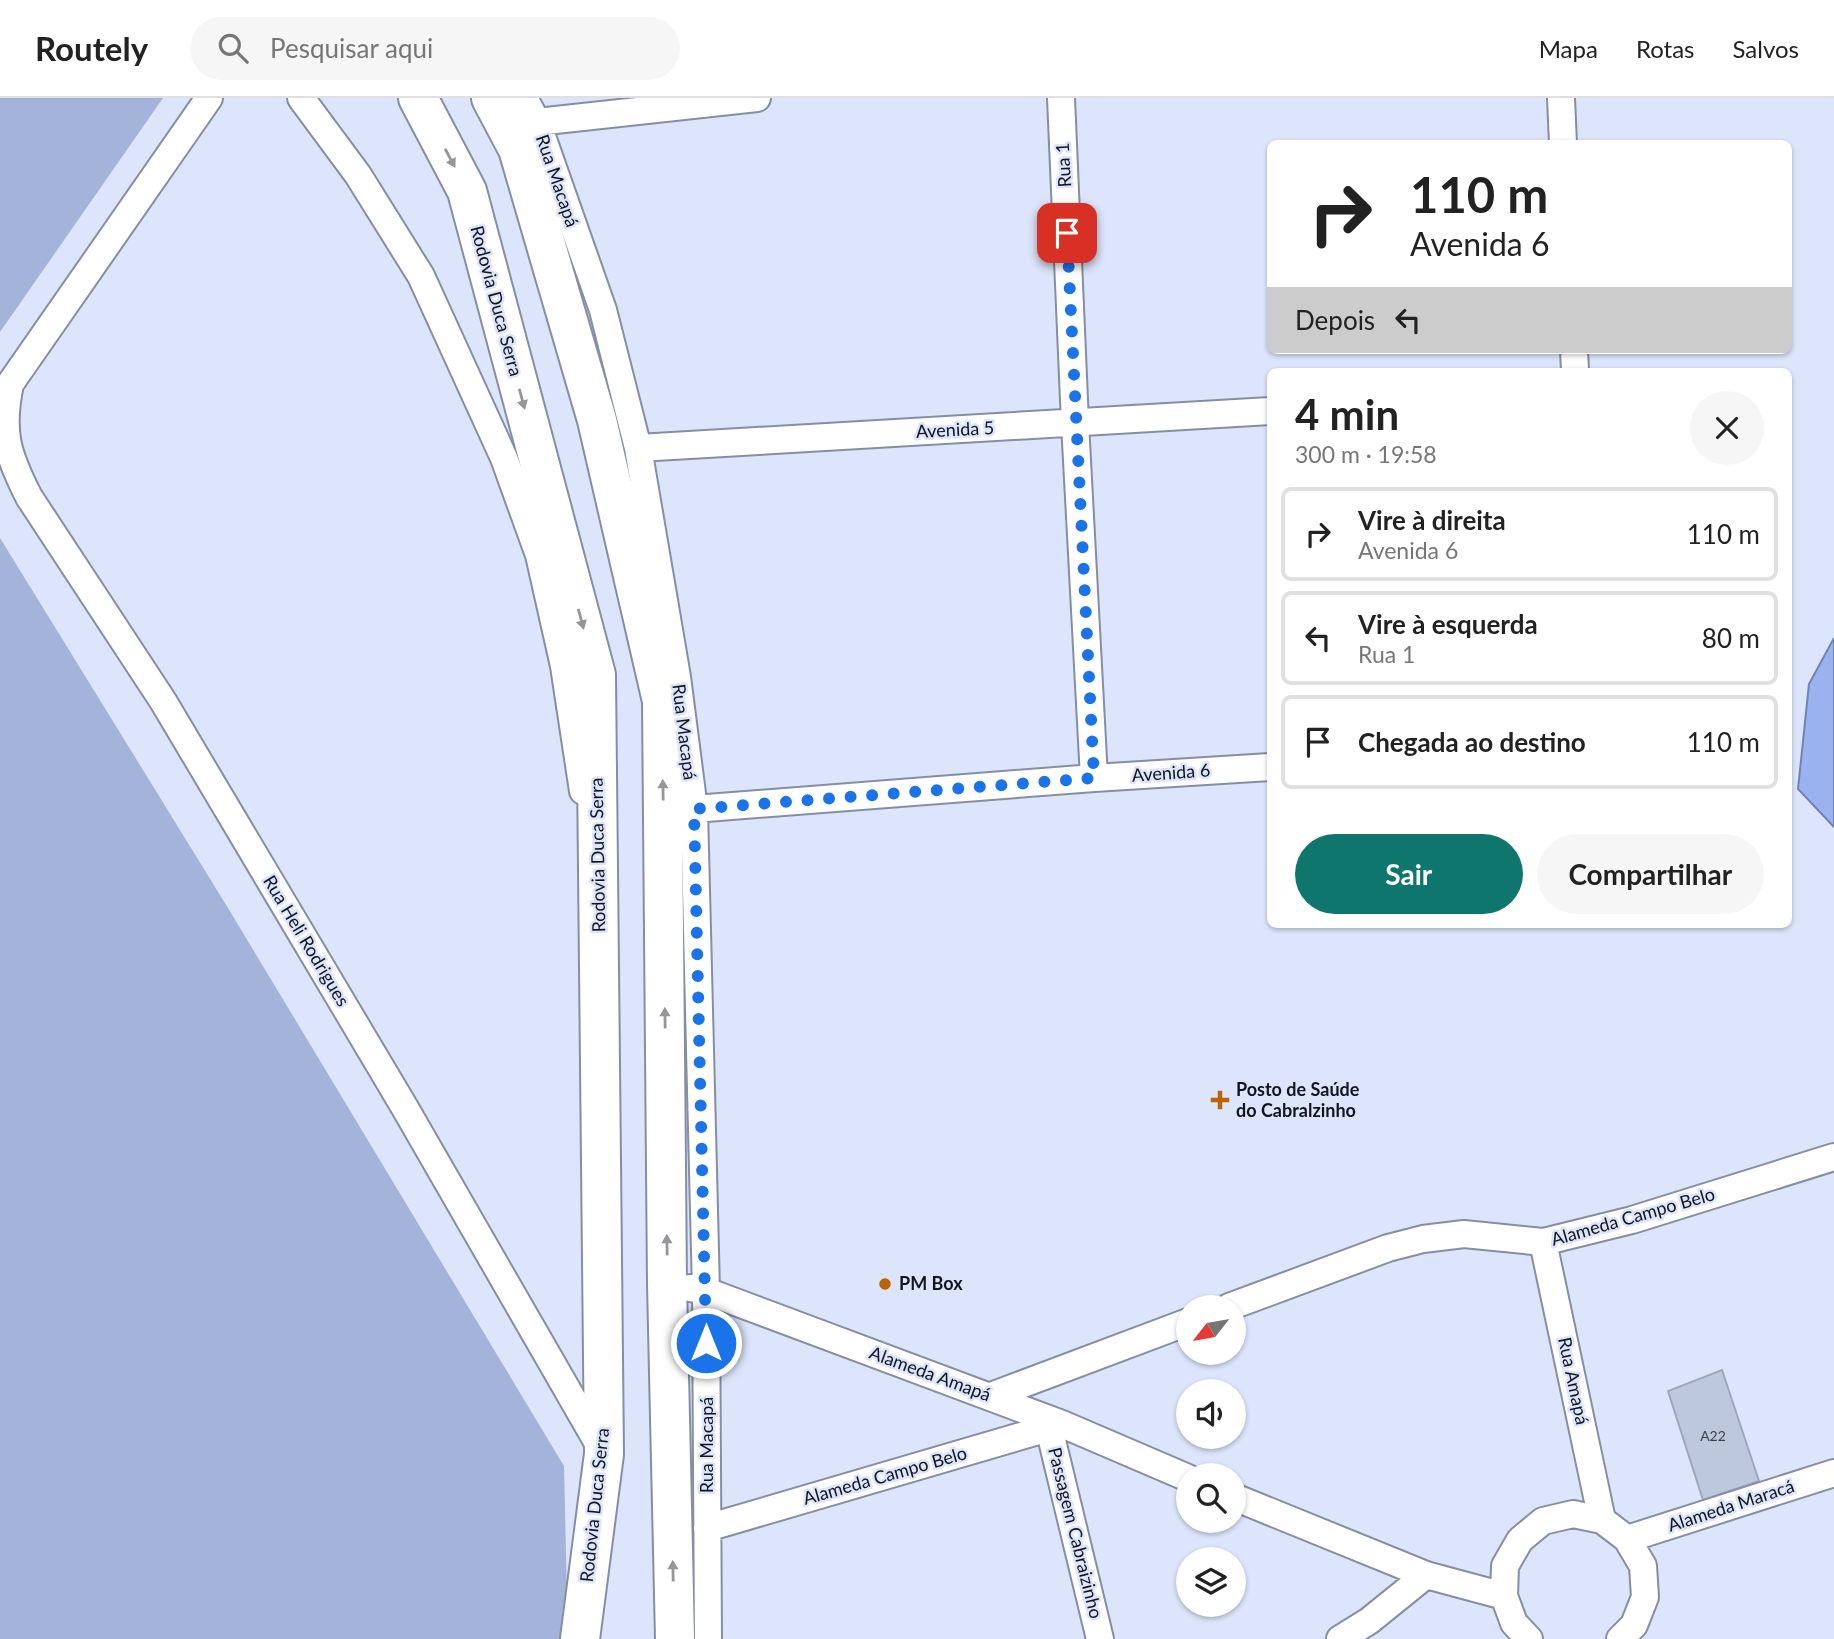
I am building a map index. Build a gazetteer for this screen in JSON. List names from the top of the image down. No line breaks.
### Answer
{"streets":{"main road":["Rodovia Duca Serra"],"street":["Rua 1","Rua Macapá","Avenida 5","Avenida 6","Rua Heli Rodrigues","Alameda Campo Belo","Alameda Amapá","Rua Amapá","Alameda Maracá","Passagem Cabraizinho"]},"crossings":[["Rua 1","Avenida 5"],["Rua 1","Avenida 6"],["Rua Macapá","Avenida 5"],["Rua Macapá","Avenida 6"],["Rua Macapá","Alameda Campo Belo"],["Rua Macapá","Alameda Amapá"],["Rodovia Duca Serra","Rua Heli Rodrigues"],["Alameda Campo Belo","Alameda Amapá"],["Alameda Campo Belo","Rua Amapá"],["Alameda Campo Belo","Passagem Cabraizinho"],["Alameda Amapá","Passagem Cabraizinho"]],"places":{"health":["Posto de Saúde do Cabralzinho"],"other":["PM Box"]},"house_numbers":["A22"],"north":"bottom left","page":{"header":"Routely","search":"Pesquisar aqui","nav":["Mapa","Rotas","Salvos"],"turn":["110 m","Avenida 6"],"then":"Depois","heading":["4 min","300 m · 19:58"],"list":[{"name":"Vire à direita","note":"Avenida 6","value":"110 m"},{"name":"Vire à esquerda","note":"Rua 1","value":"80 m"},{"name":"Chegada ao destino","value":"110 m"}],"buttons":["Sair","Compartilhar"]}}
